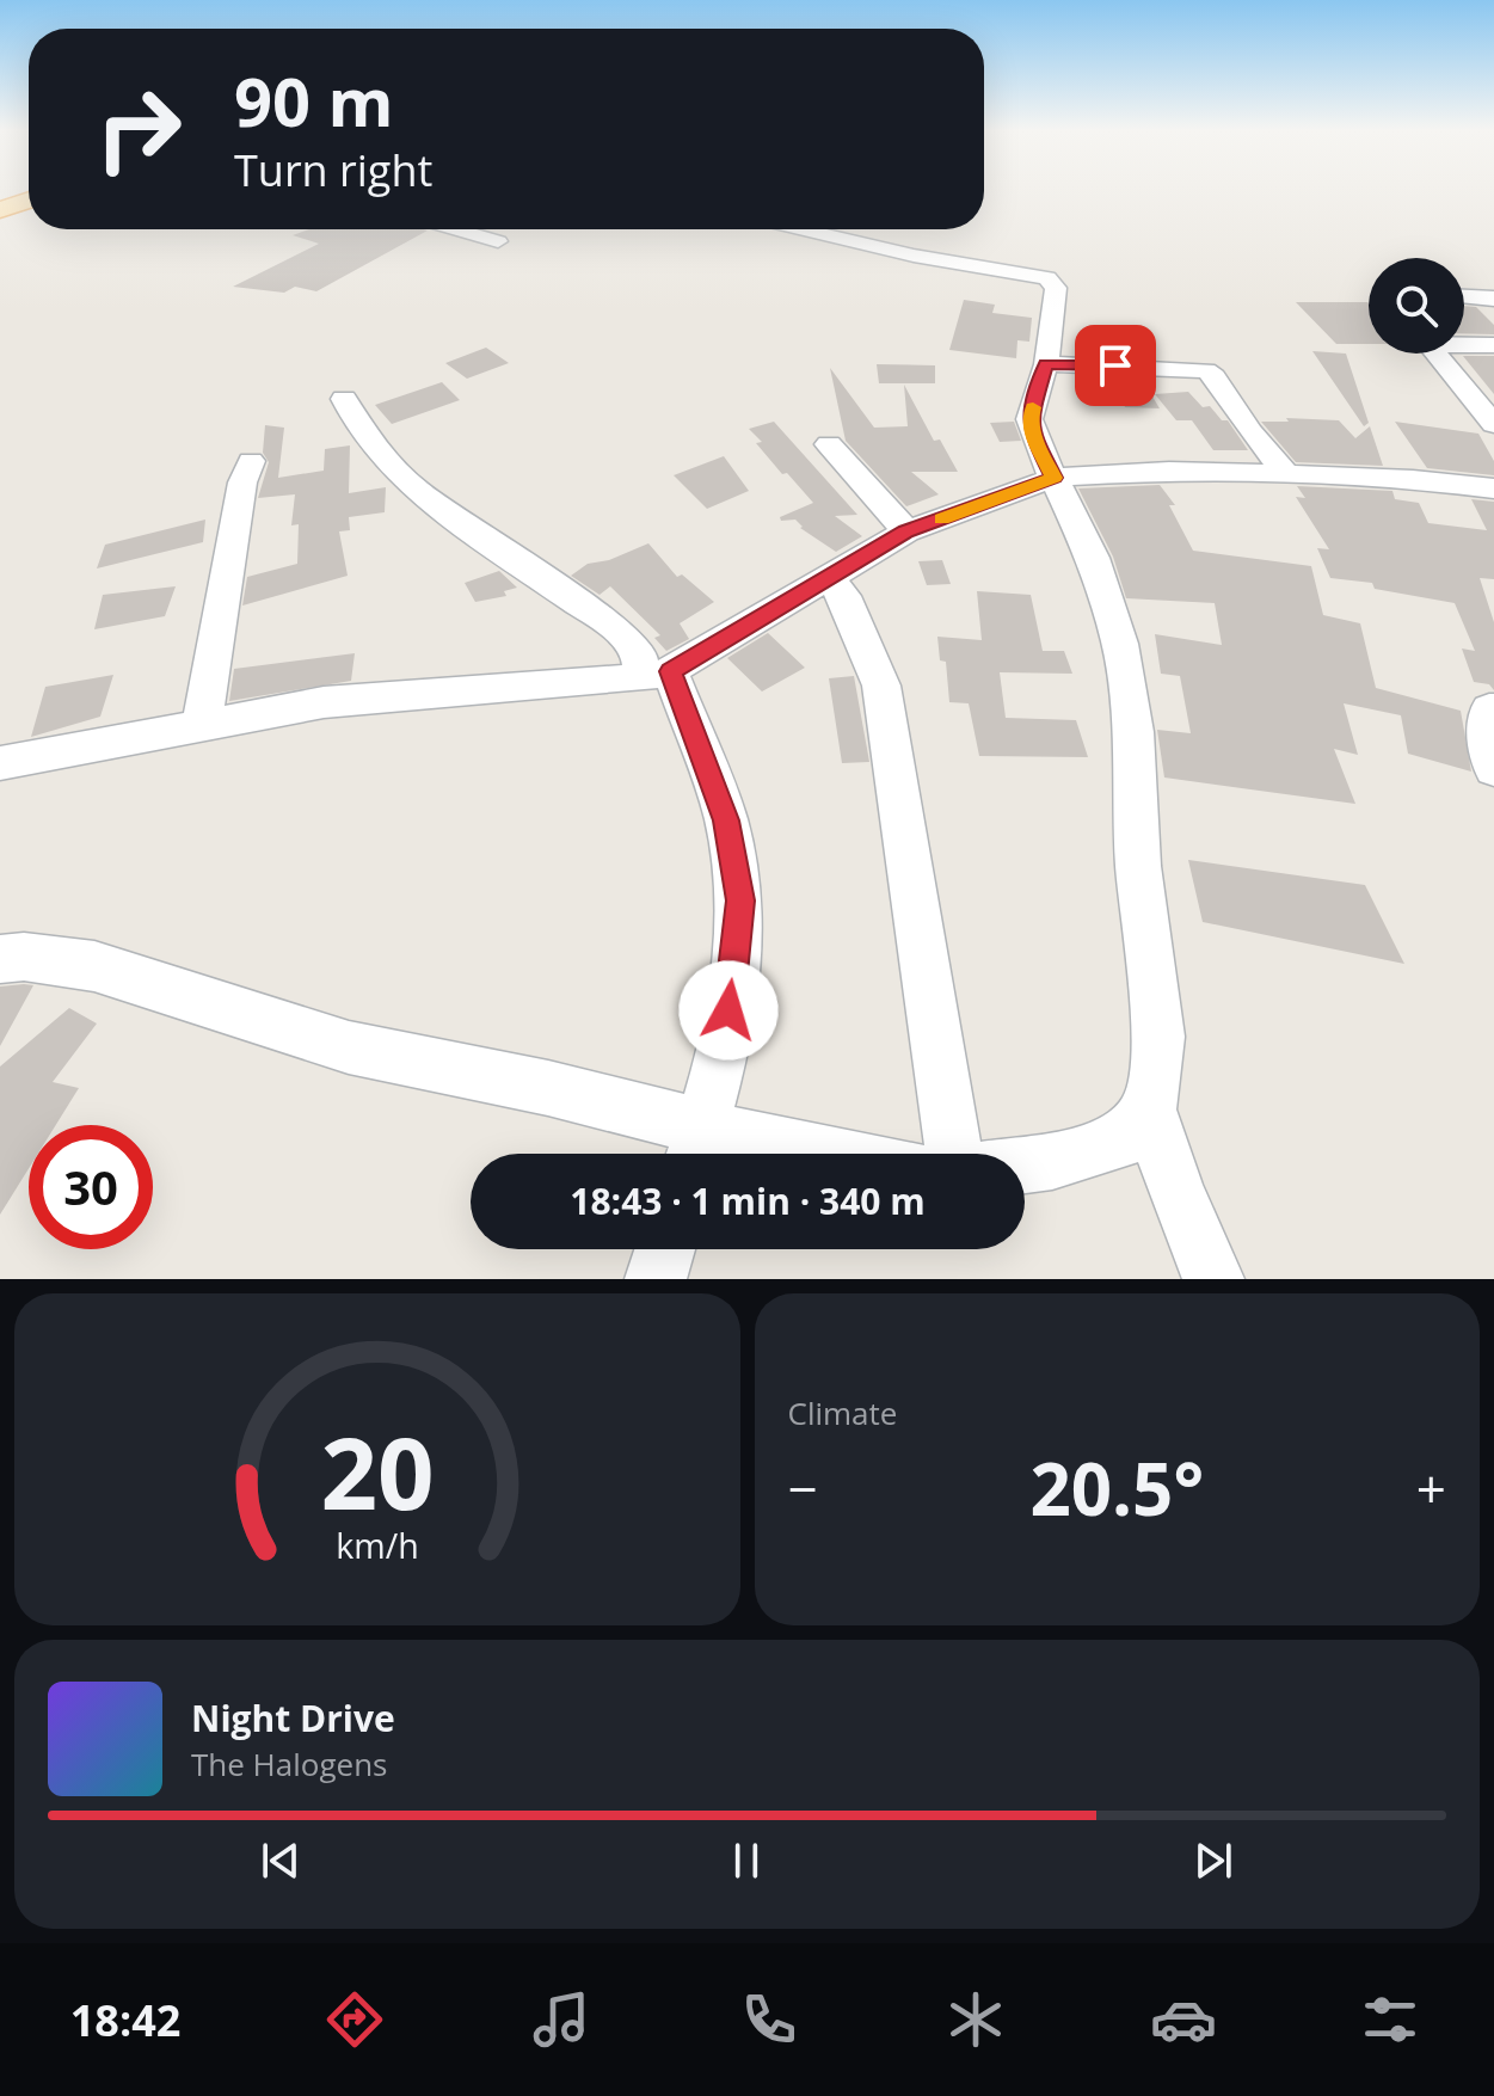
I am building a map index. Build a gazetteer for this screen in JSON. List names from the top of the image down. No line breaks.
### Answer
{"page":{"turn":["90 m","Turn right"],"limit":"30","trip":"18:43 · 1 min · 340 m","tile":"Climate","heat":["−","20.5°","+"],"song":["Night Drive","The Halogens"],"tabs":"18:42","gauge":["20","km/h"]}}
